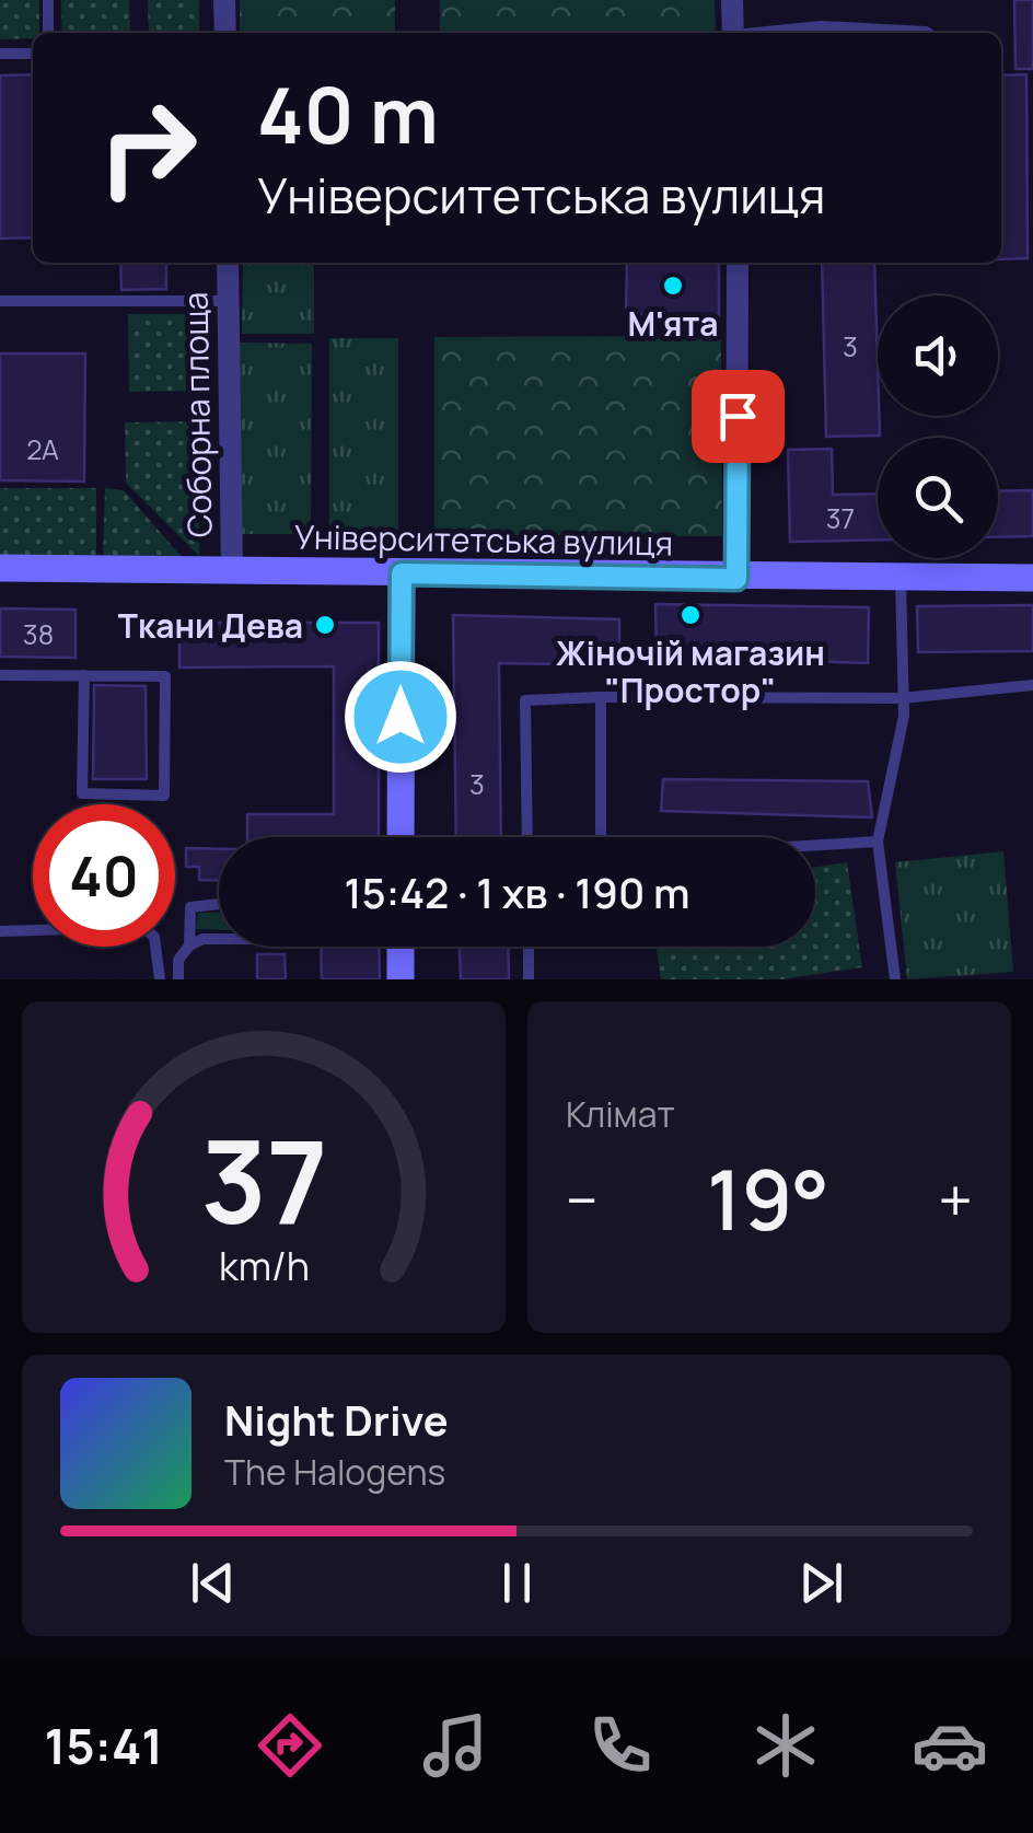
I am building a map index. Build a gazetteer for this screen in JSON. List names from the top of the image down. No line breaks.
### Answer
{"streets":{"street":["Соборна площа","Університетська вулиця"]},"crossings":[["Соборна площа","Університетська вулиця"]],"places":["М'ята","Жіночій магазин \"Простор\"","Ткани Дева"],"house_numbers":["3","2А","37","38","3"],"page":{"turn":["40 m","Університетська вулиця"],"limit":"40","trip":"15:42 · 1 хв · 190 m","tile":"Клімат","heat":["−","19°","+"],"song":["Night Drive","The Halogens"],"tabs":"15:41","gauge":["37","km/h"]}}
